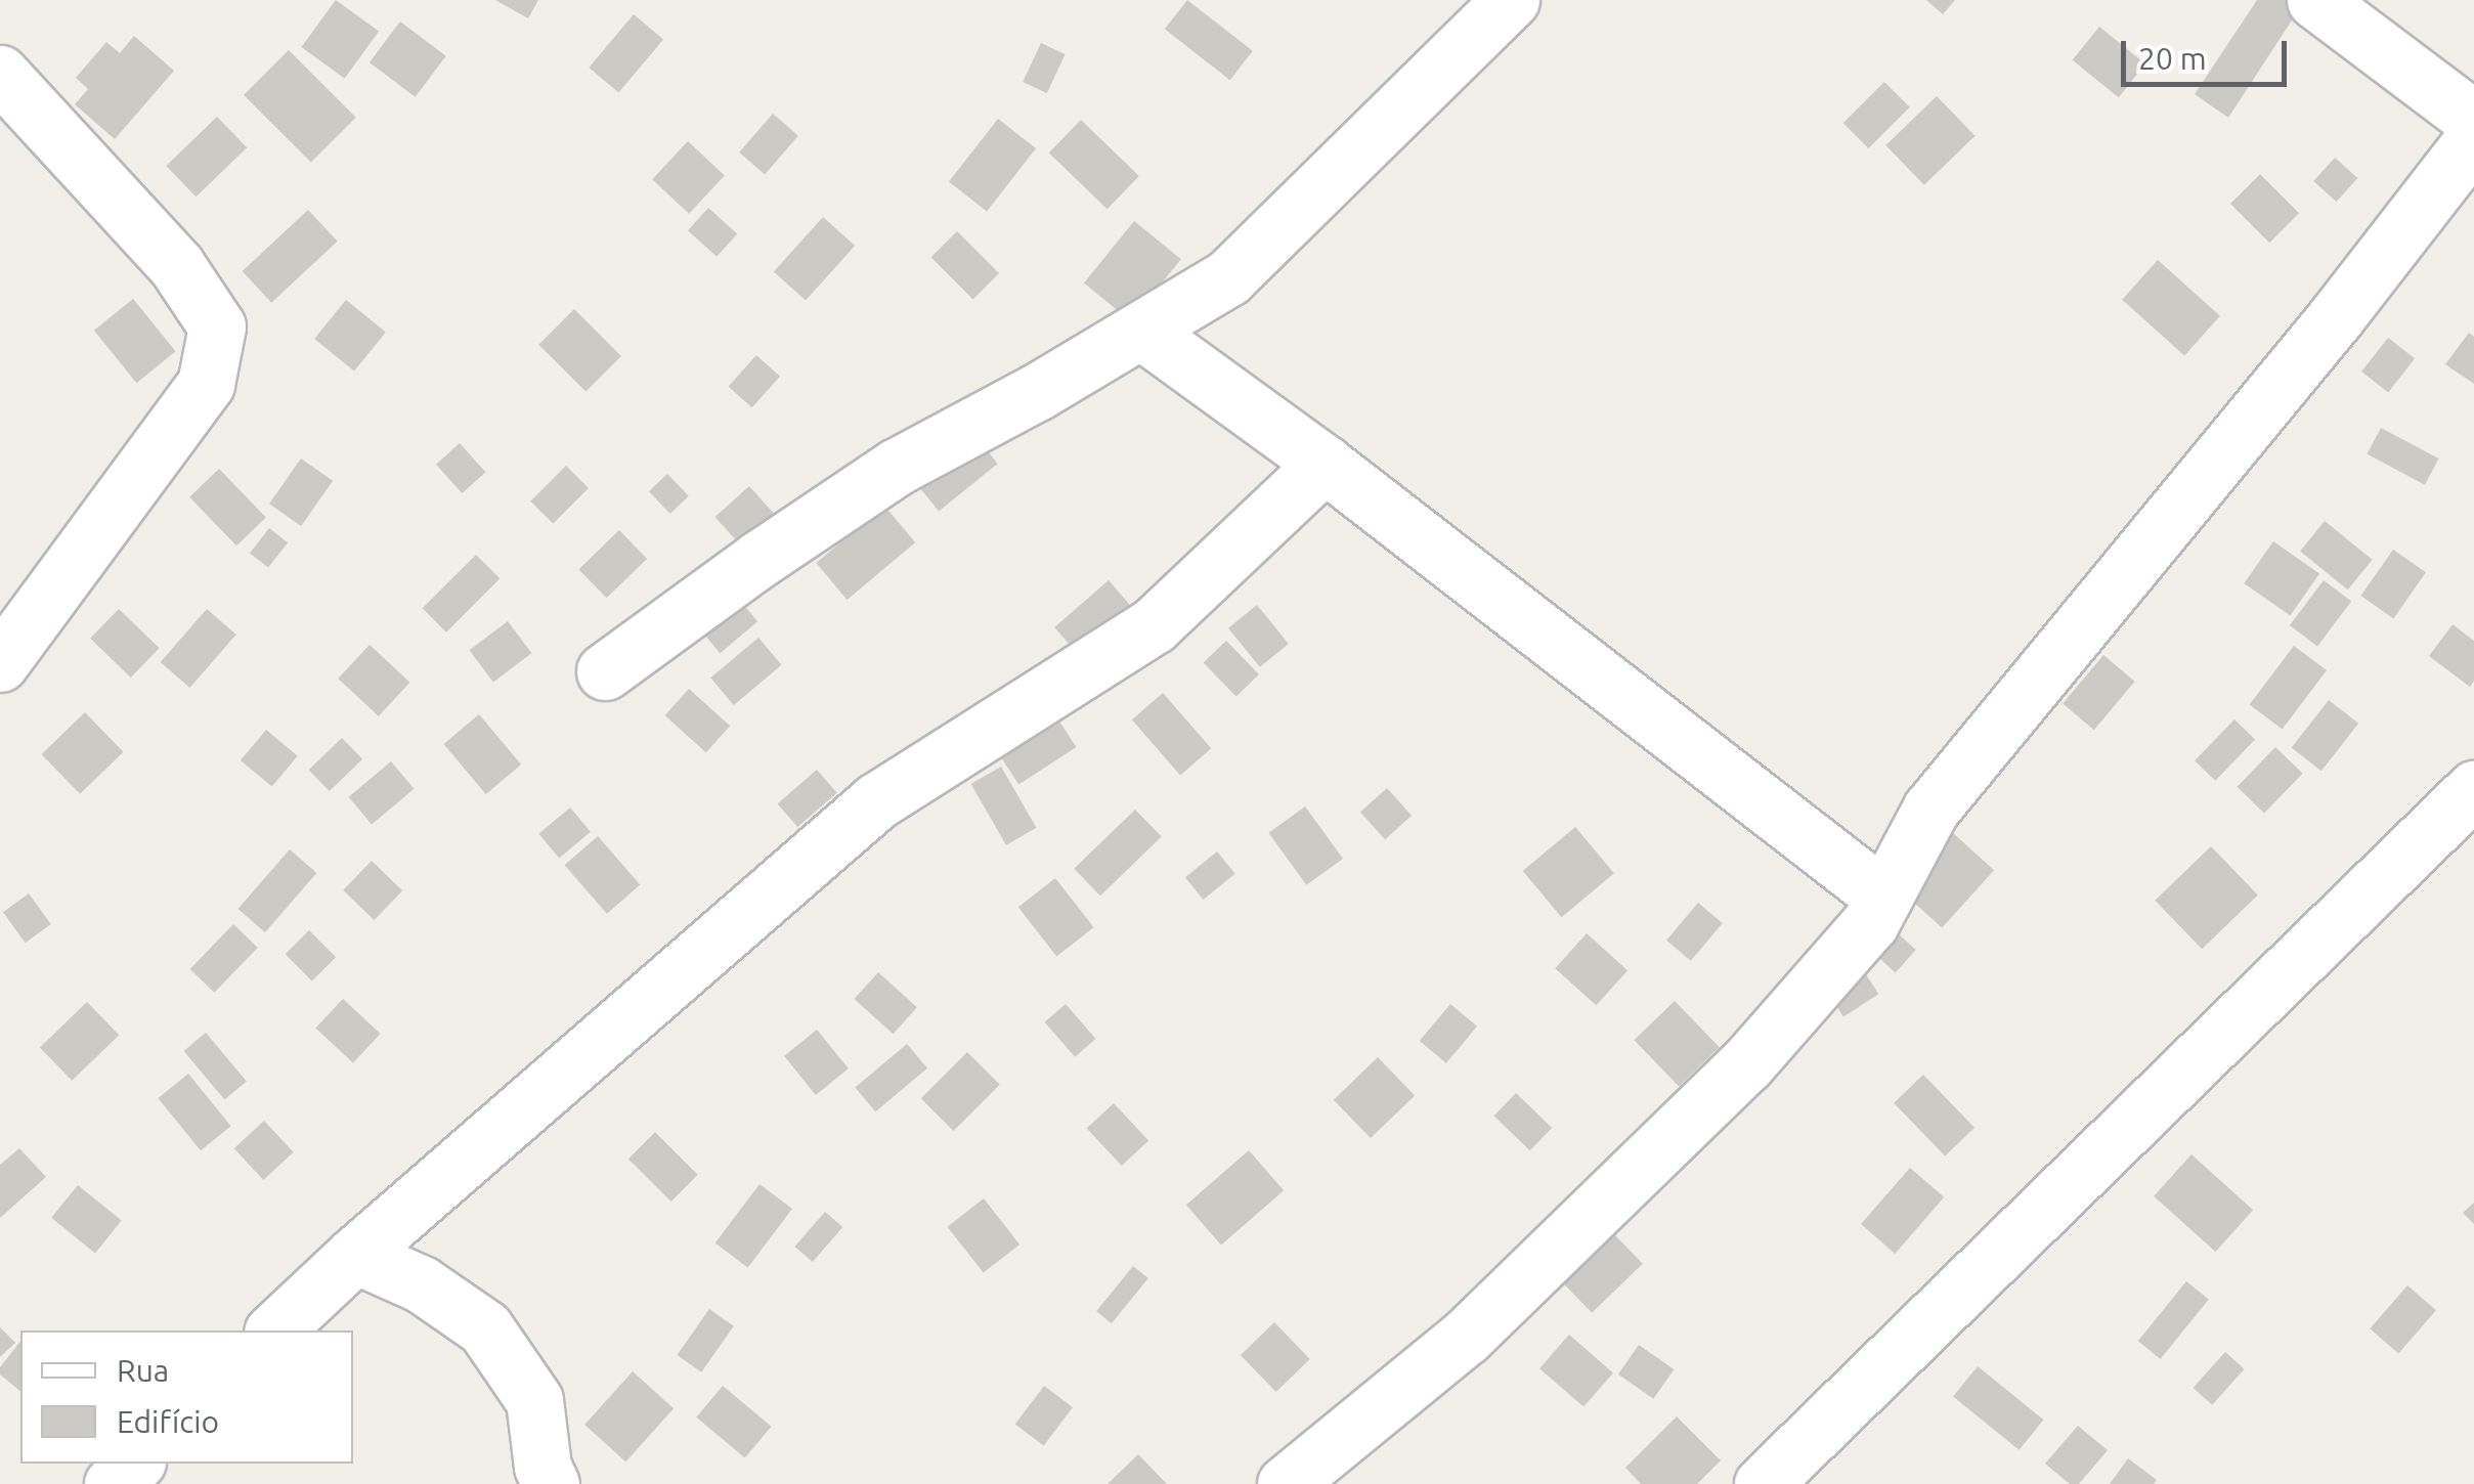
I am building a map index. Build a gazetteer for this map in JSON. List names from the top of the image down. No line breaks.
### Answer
{"legend":["Rua","Edifício"],"scale_bar":"20 m"}
